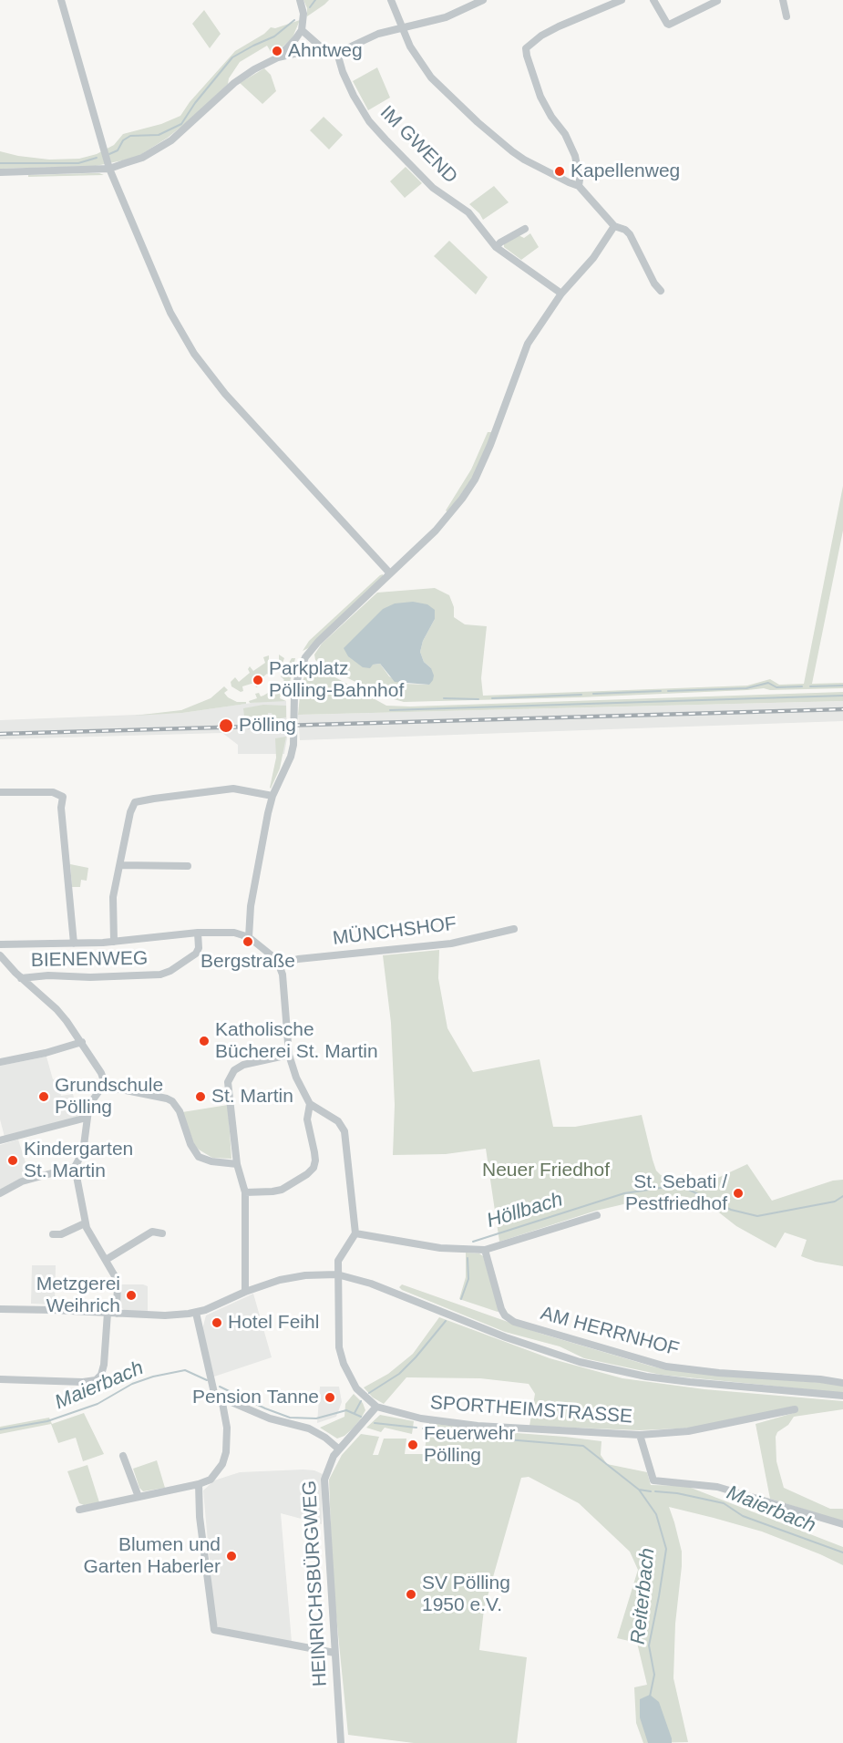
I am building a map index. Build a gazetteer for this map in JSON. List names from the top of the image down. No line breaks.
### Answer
{"streets":{"street":["IM GWEND","MÜNCHSHOF","BIENENWEG","AM HERRNHOF","SPORTHEIMSTRASSE","HEINRICHSBÜRGWEG"]},"crossings":[["SPORTHEIMSTRASSE","HEINRICHSBÜRGWEG"]],"water":["Höllbach","Maierbach","Reiterbach"],"parks":["Neuer Friedhof"],"places":["Ahntweg","Kapellenweg","Parkplatz Pölling-Bahnhof","Pölling","Bergstraße","Katholische Bücherei St. Martin","Grundschule Pölling","St. Martin","Kindergarten St. Martin","St. Sebati / Pestfriedhof","Metzgerei Weihrich","Hotel Feihl","Pension Tanne","Feuerwehr Pölling","Blumen und Garten Haberler","SV Pölling 1950 e.V."]}
